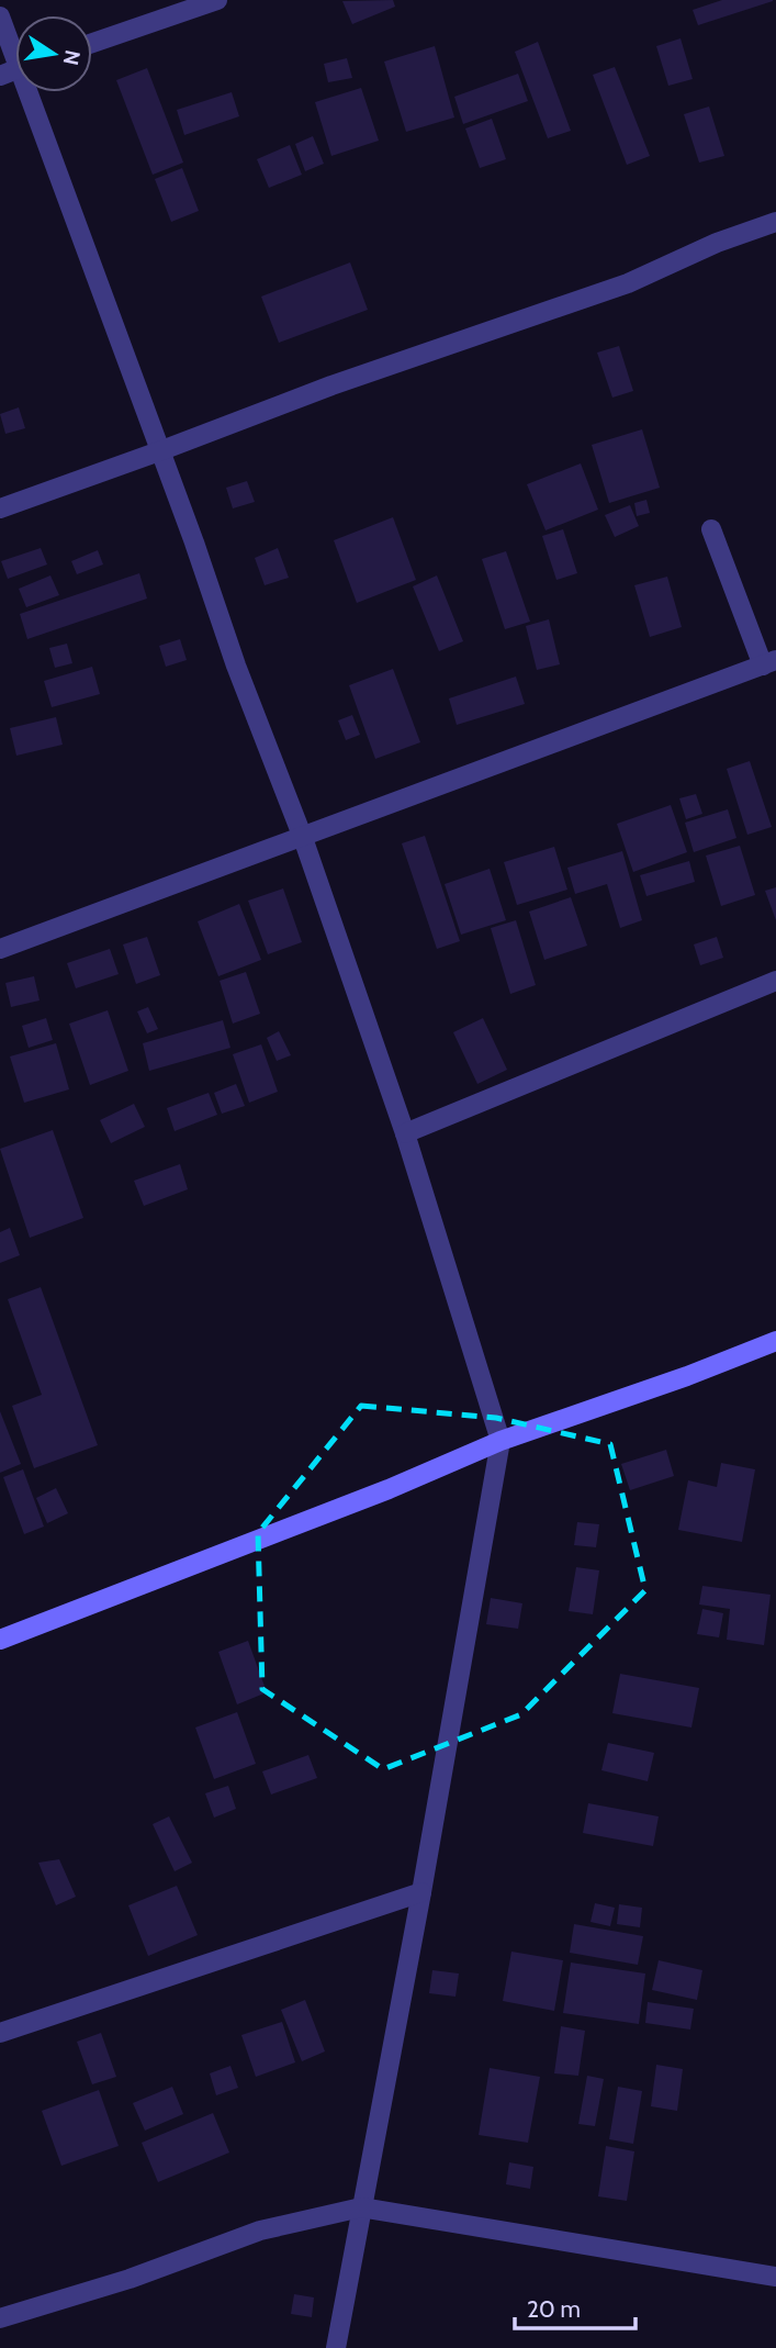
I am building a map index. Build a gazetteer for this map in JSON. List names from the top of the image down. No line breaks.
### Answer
{"scale_bar":"20 m","north":"right"}
